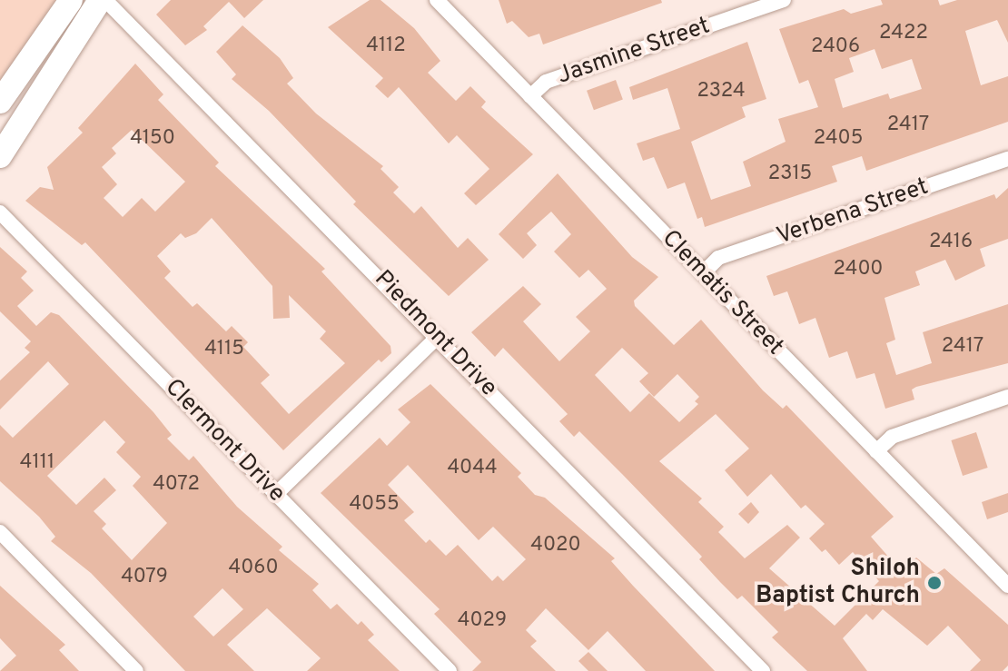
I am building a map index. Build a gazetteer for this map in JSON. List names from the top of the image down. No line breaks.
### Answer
{"streets":{"street":["Jasmine Street","Verbena Street","Clematis Street","Piedmont Drive","Clermont Drive"]},"crossings":[["Jasmine Street","Clematis Street"],["Verbena Street","Clematis Street"]],"places":["Shiloh Baptist Church"],"house_numbers":["2422","4112","2406","2324","2417","4150","2405","2315","2416","2400","2417","4115","4111","4044","4072","4055","4020","4060","4079","4029"]}
